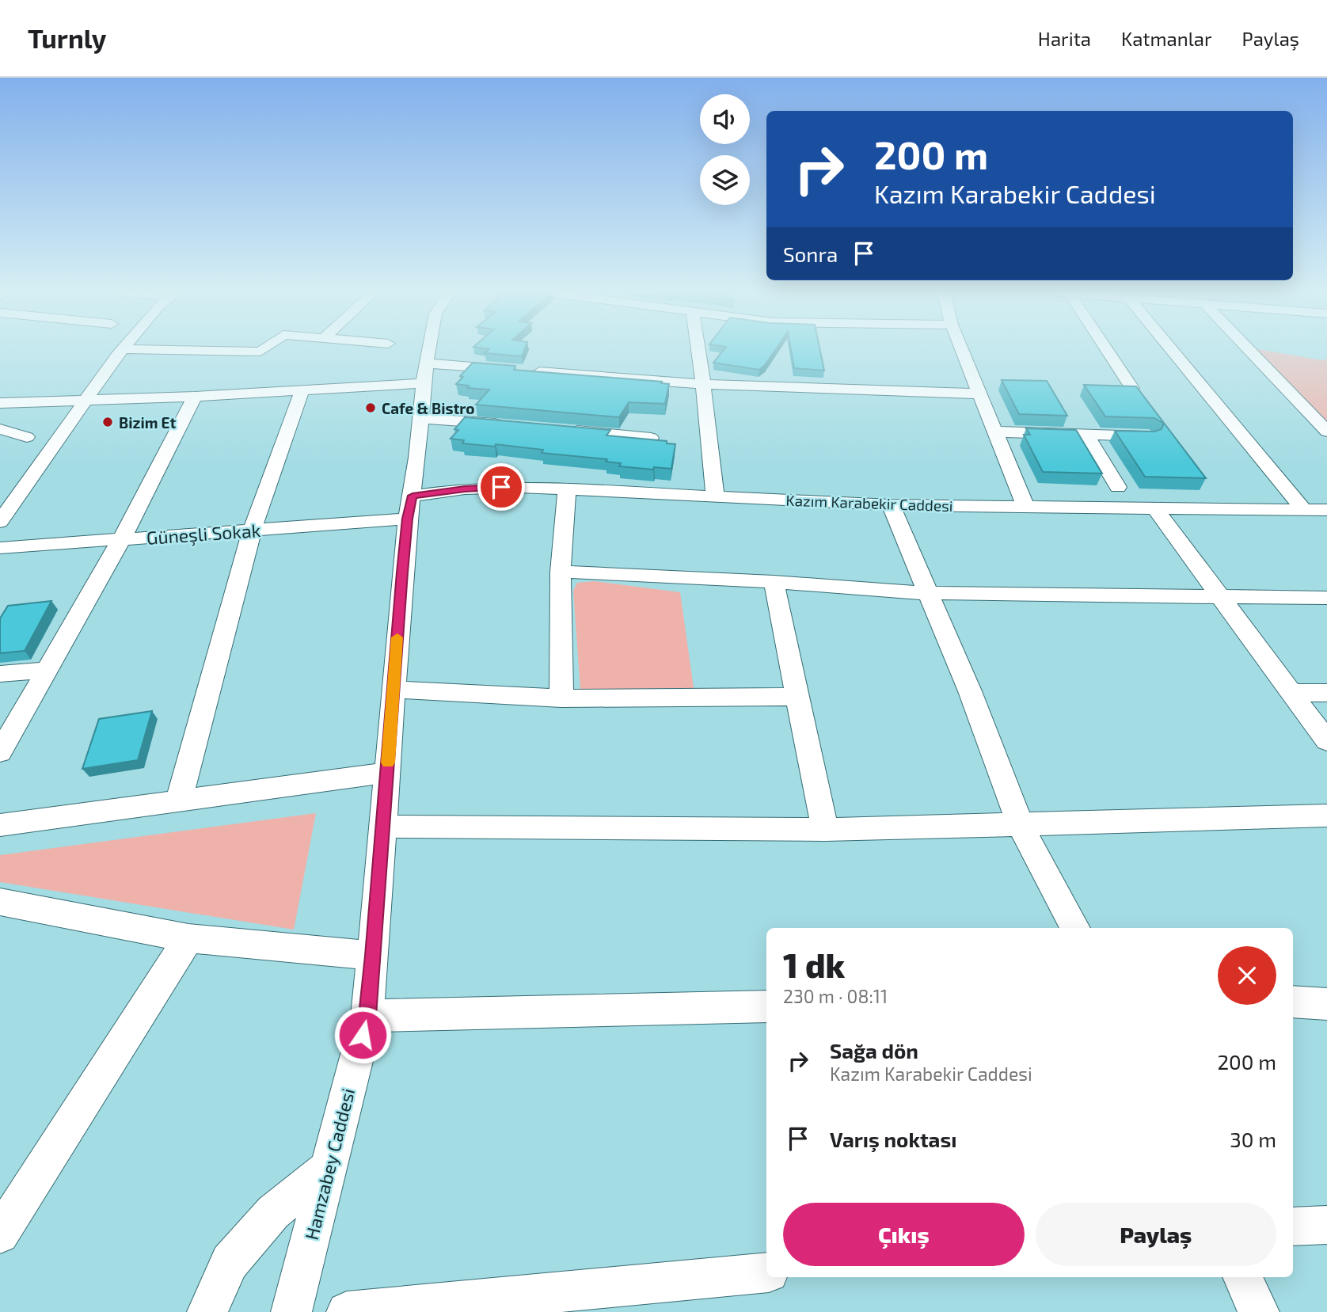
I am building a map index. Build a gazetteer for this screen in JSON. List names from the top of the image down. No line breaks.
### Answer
{"streets":{"street":["Kazım Karabekir Caddesi","Güneşli Sokak","Hamzabey Caddesi"]},"crossings":[["Kazım Karabekir Caddesi","Güneşli Sokak"],["Kazım Karabekir Caddesi","Hamzabey Caddesi"],["Güneşli Sokak","Hamzabey Caddesi"]],"places":["Cafe & Bistro","Bizim Et"],"page":{"header":"Turnly","nav":["Harita","Katmanlar","Paylaş"],"turn":["200 m","Kazım Karabekir Caddesi"],"then":"Sonra","heading":["1 dk","230 m · 08:11"],"list":[{"name":"Sağa dön","note":"Kazım Karabekir Caddesi","value":"200 m"},{"name":"Varış noktası","value":"30 m"}],"buttons":["Çıkış","Paylaş"]}}
